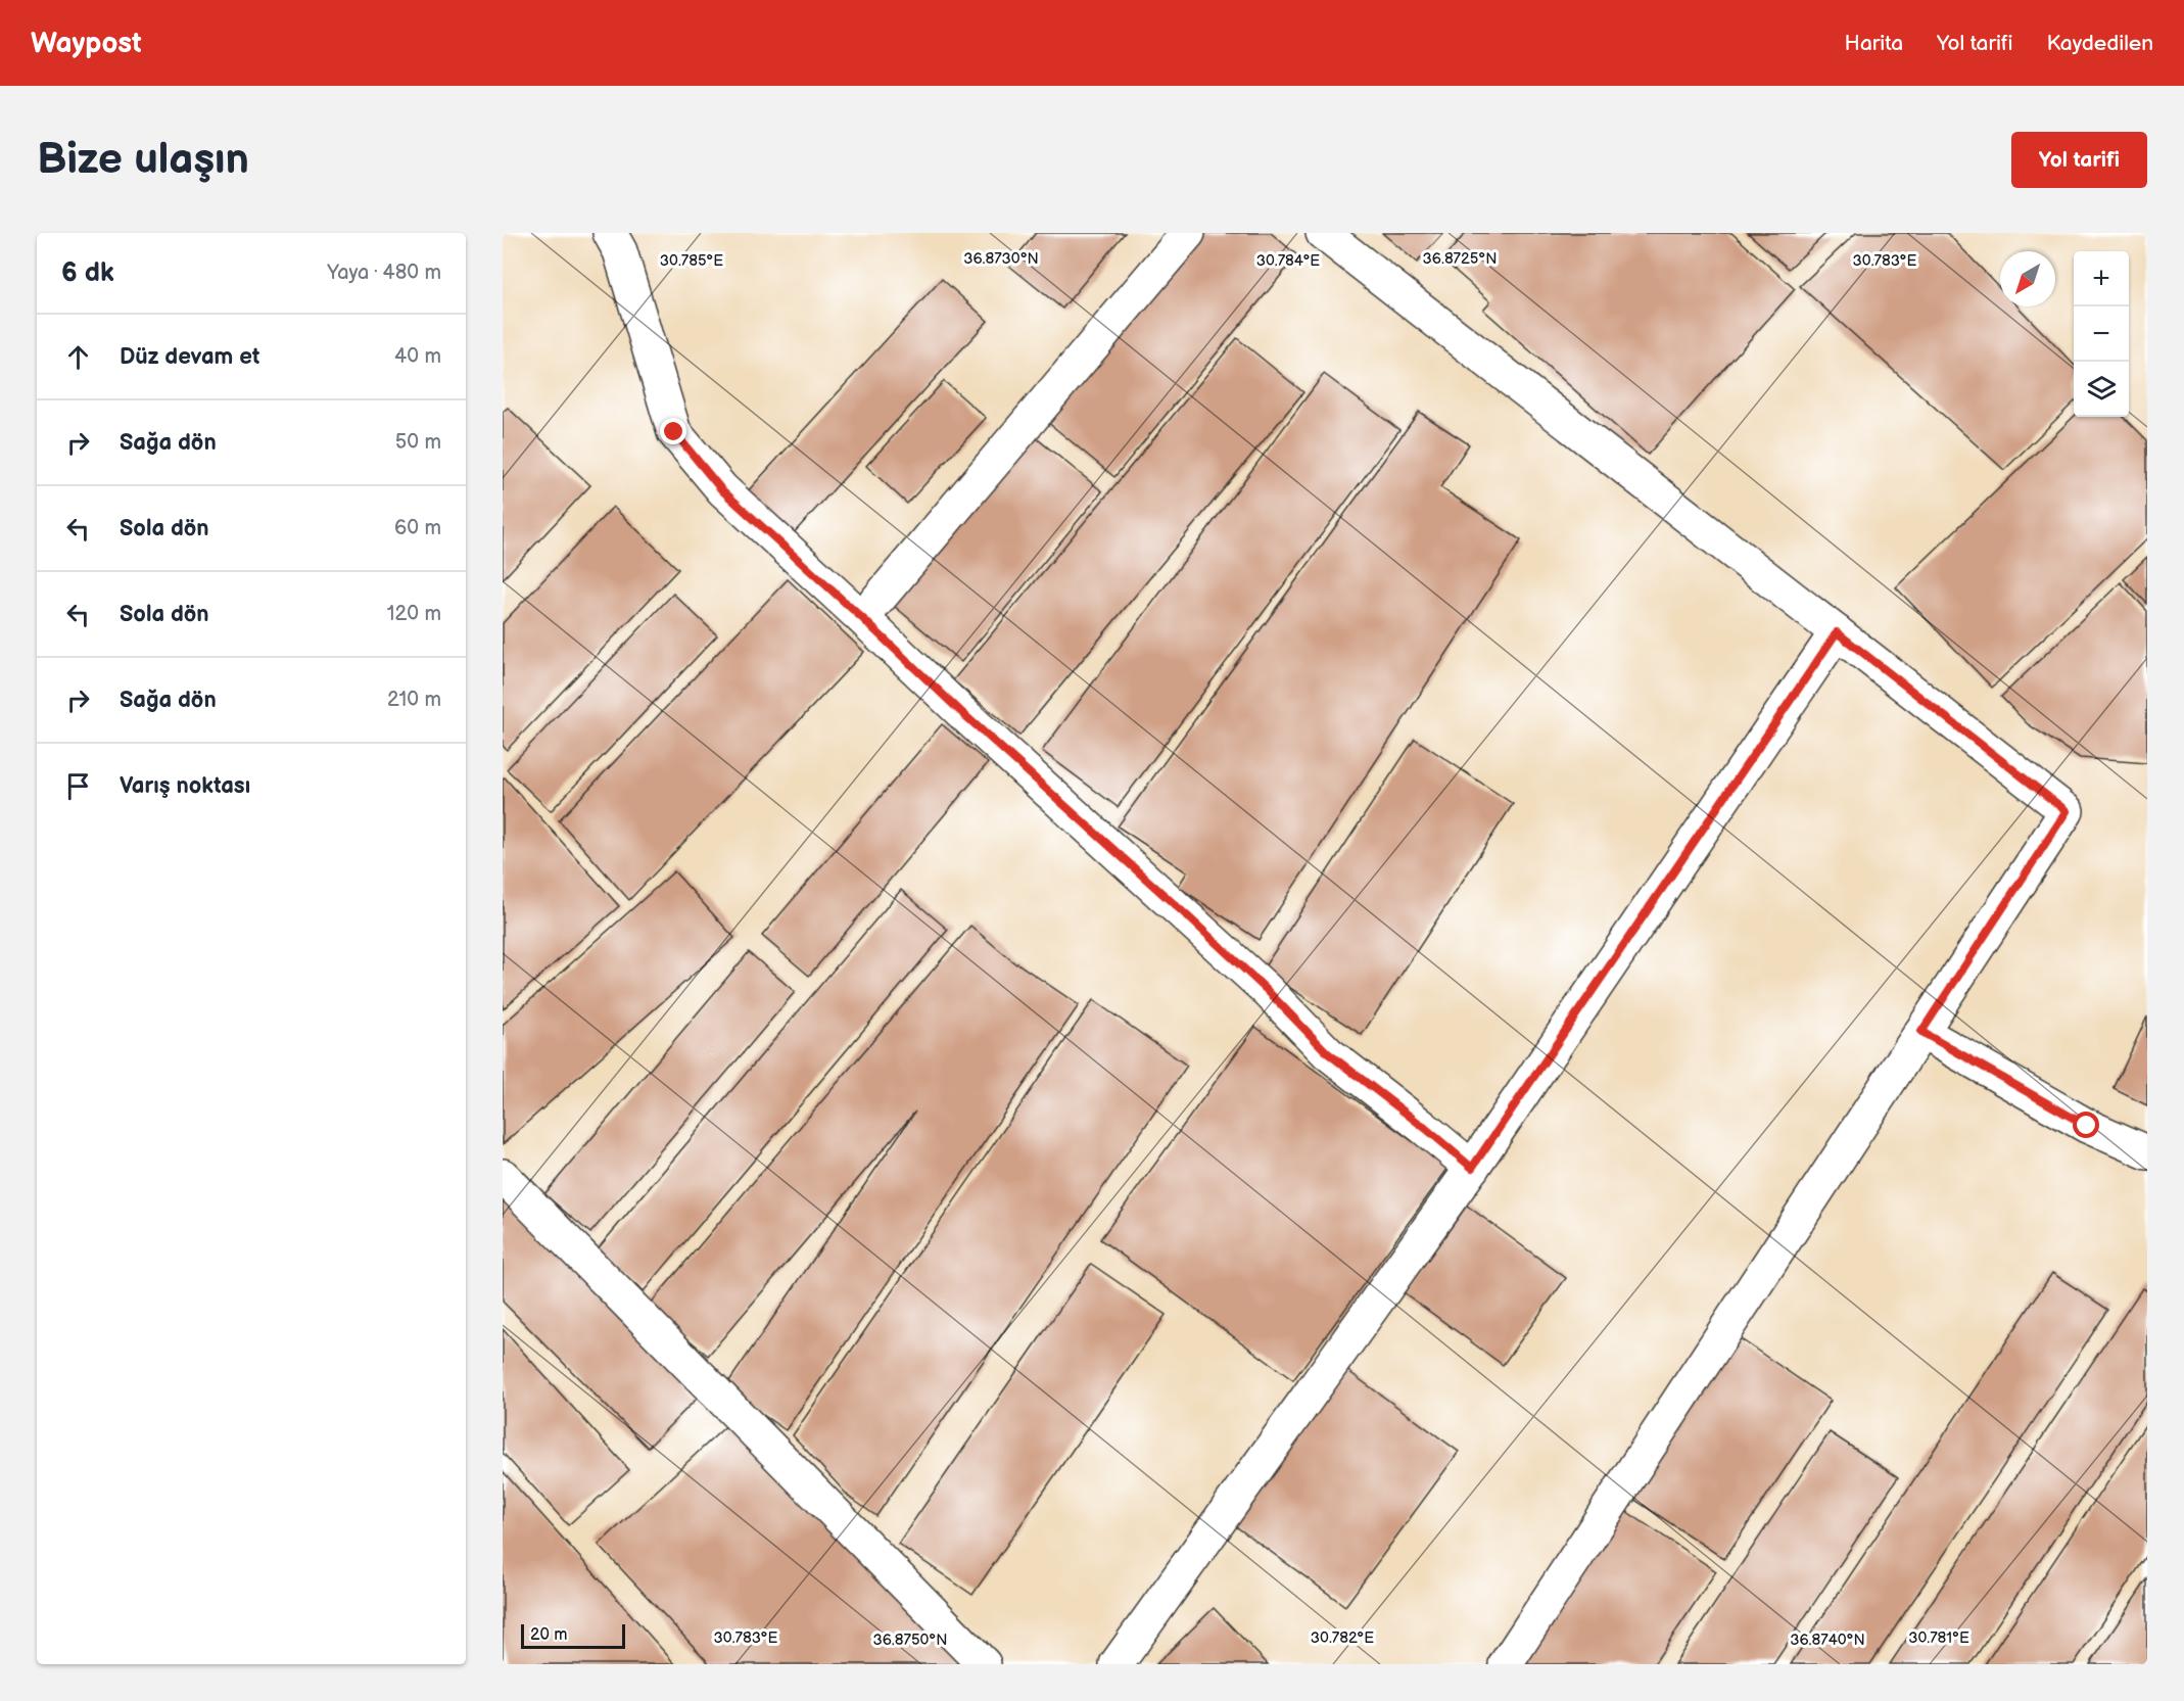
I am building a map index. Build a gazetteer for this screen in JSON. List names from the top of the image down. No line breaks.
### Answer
{"scale_bar":"20 m","north":"bottom left","page":{"header":"Waypost","nav":["Harita","Yol tarifi","Kaydedilen"],"buttons":"Yol tarifi","title":"Bize ulaşın","heading":["6 dk","Yaya · 480 m"],"map_buttons":["+","−"],"list":[["Düz devam et","40 m"],["Sağa dön","50 m"],["Sola dön","60 m"],["Sola dön","120 m"],["Sağa dön","210 m"],"Varış noktası"],"scale":"20 m"},"coordinates":["36.8730°N","36.8725°N","30.785°E","30.784°E","30.783°E","30.782°E","30.781°E","36.8750°N","36.8740°N"]}
